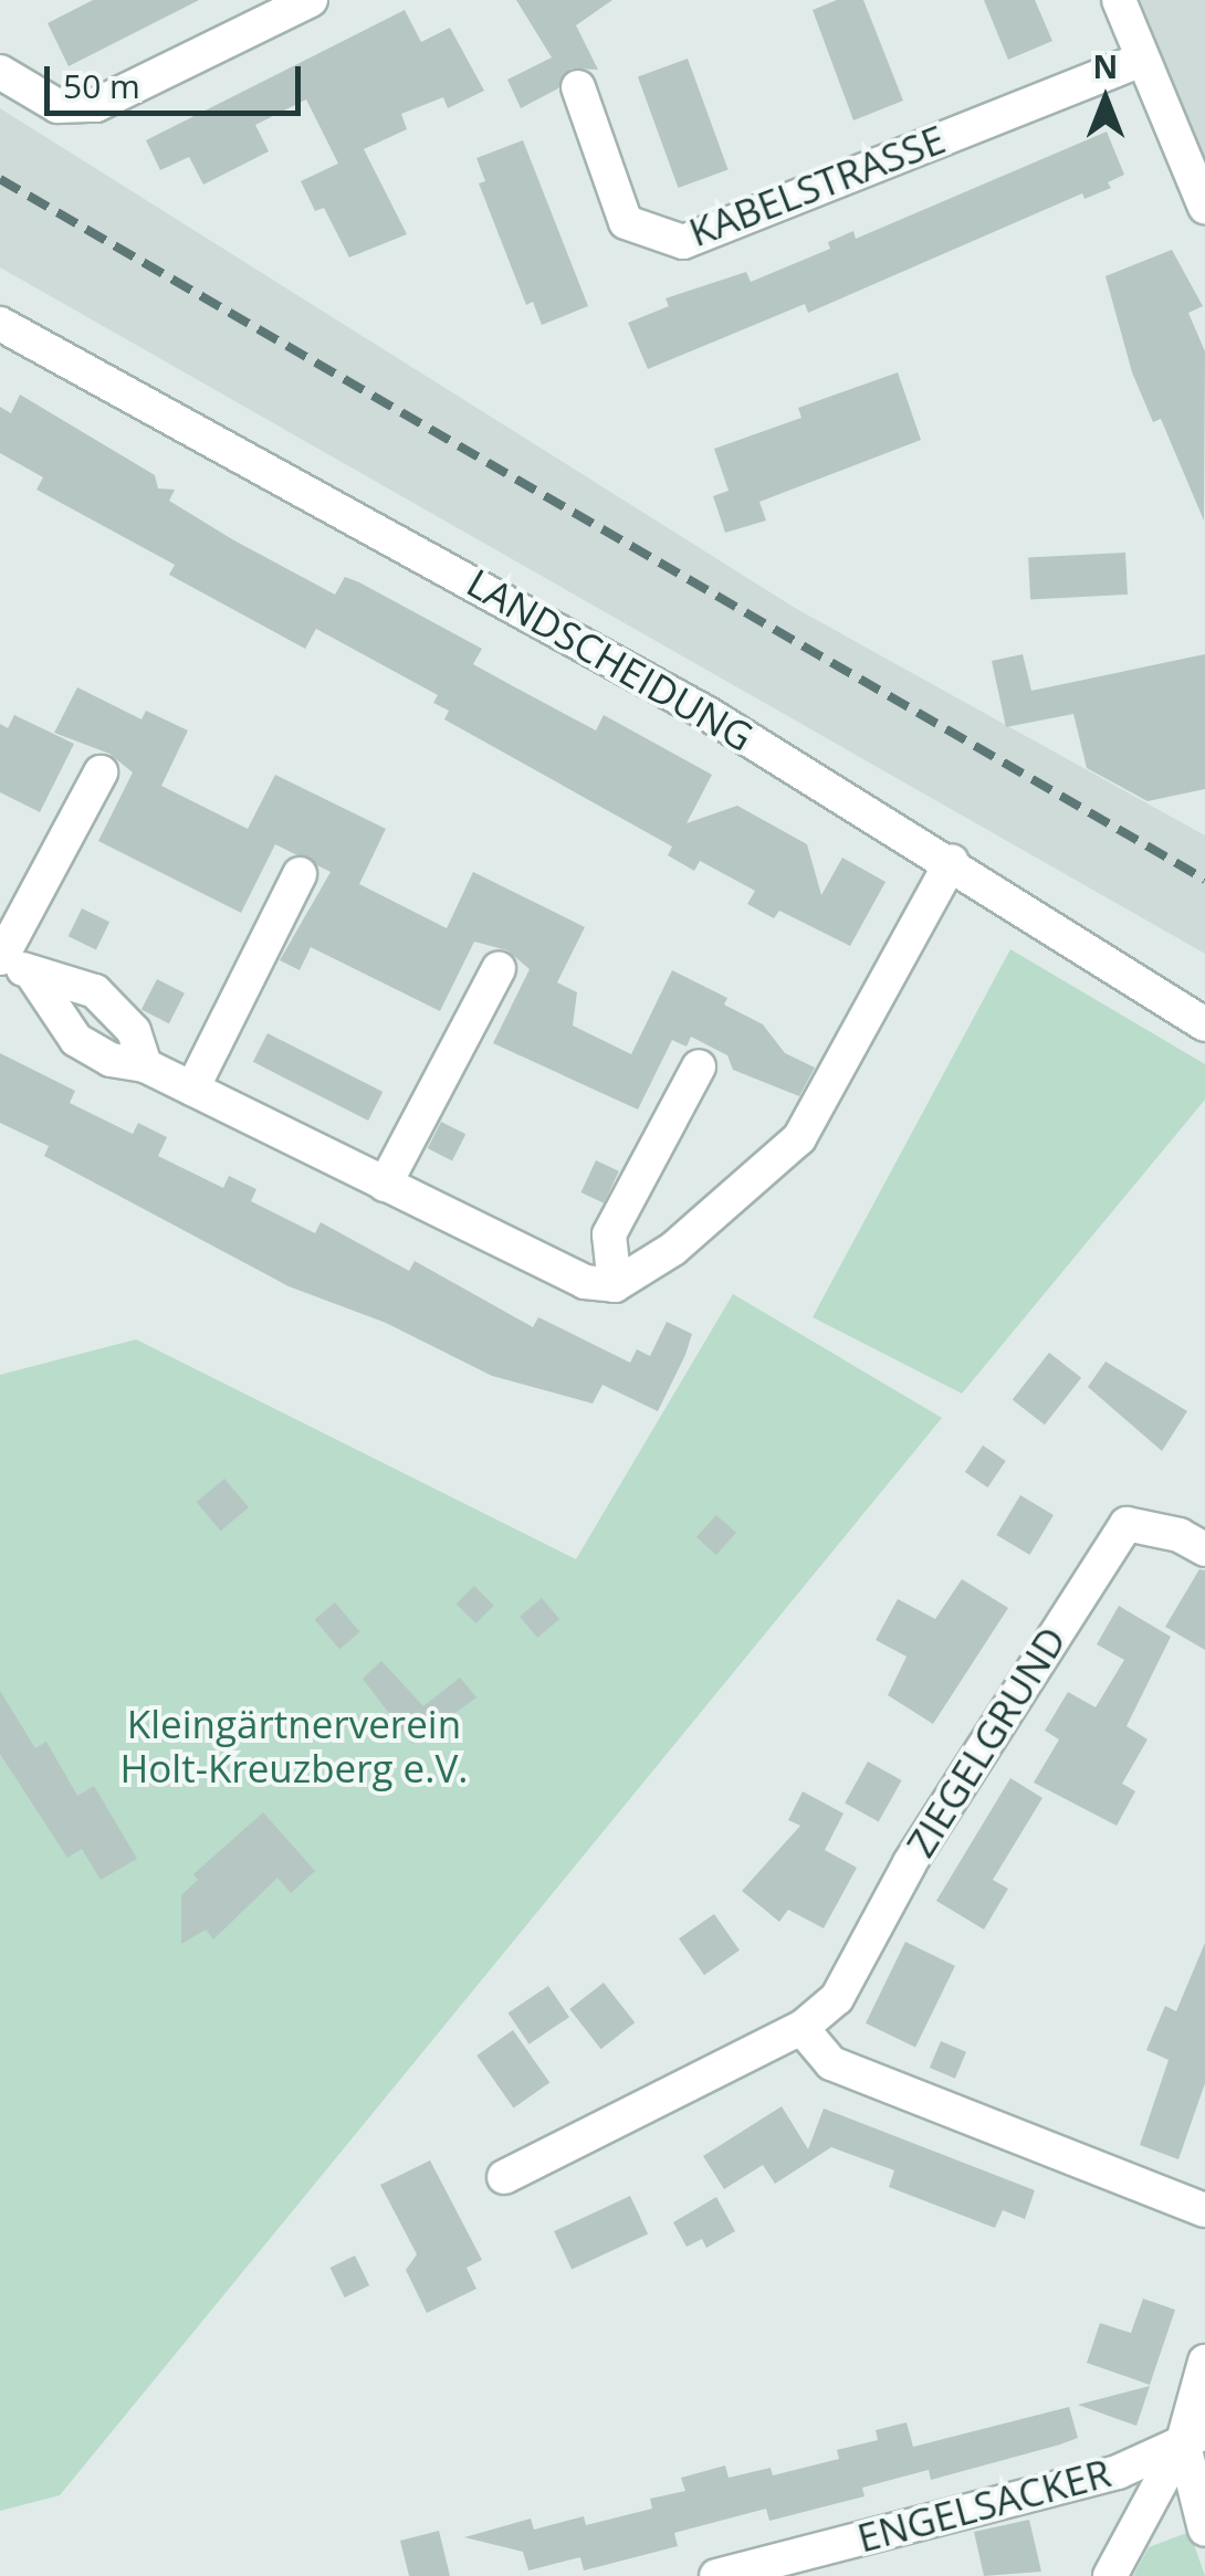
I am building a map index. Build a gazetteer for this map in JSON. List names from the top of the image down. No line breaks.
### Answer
{"streets":{"street":["KABELSTRASSE","LANDSCHEIDUNG","ZIEGELGRUND","ENGELSACKER"]},"parks":["Kleingärtnerverein Holt-Kreuzberg e.V."],"scale_bar":"50 m","north":"top"}
